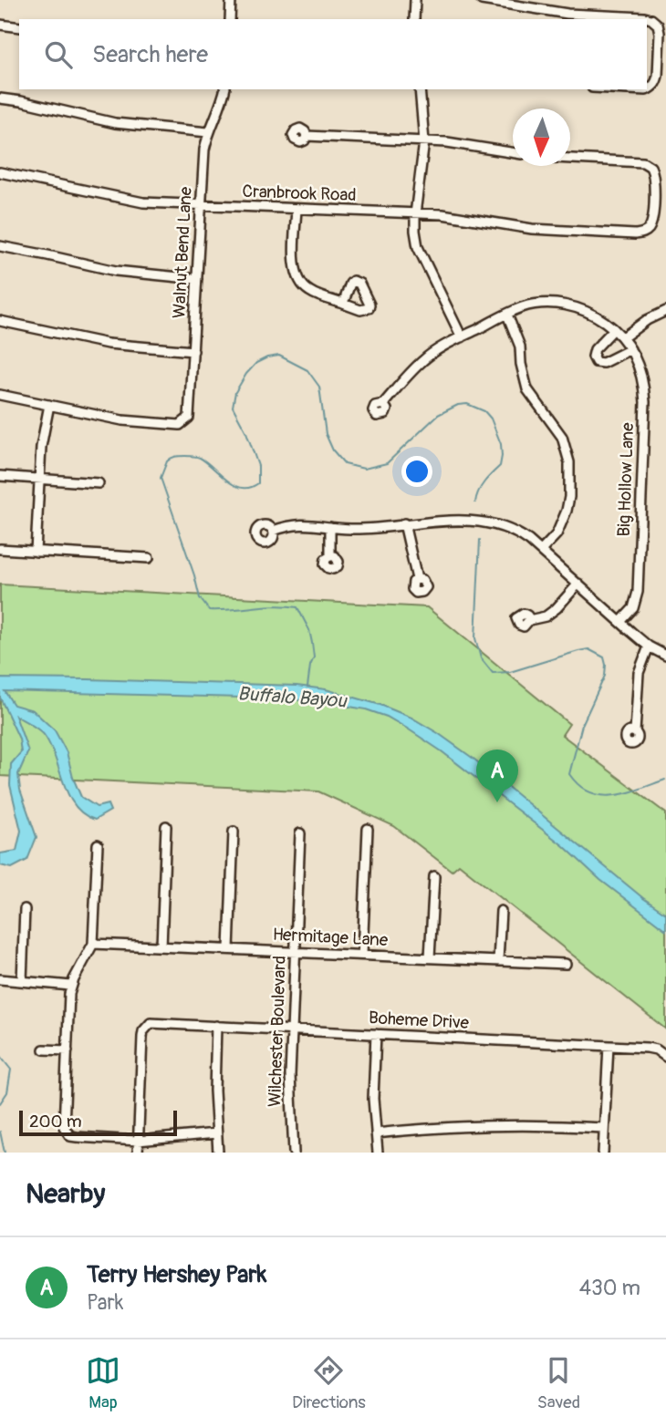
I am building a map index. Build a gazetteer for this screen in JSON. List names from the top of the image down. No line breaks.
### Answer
{"streets":{"street":["Cranbrook Road","Walnut Bend Lane","Big Hollow Lane","Hermitage Lane","Boheme Drive","Wilchester Boulevard"]},"crossings":[["Cranbrook Road","Walnut Bend Lane"],["Hermitage Lane","Wilchester Boulevard"],["Boheme Drive","Wilchester Boulevard"]],"water":["Buffalo Bayou"],"scale_bar":"200 m","north":"bottom","page":{"search":"Search here","pins":"A","scale":"200 m","heading":"Nearby","list":[{"mark":"A","name":"Terry Hershey Park","note":"Park","value":"430 m"}],"nav":["Map","Directions","Saved"]}}
